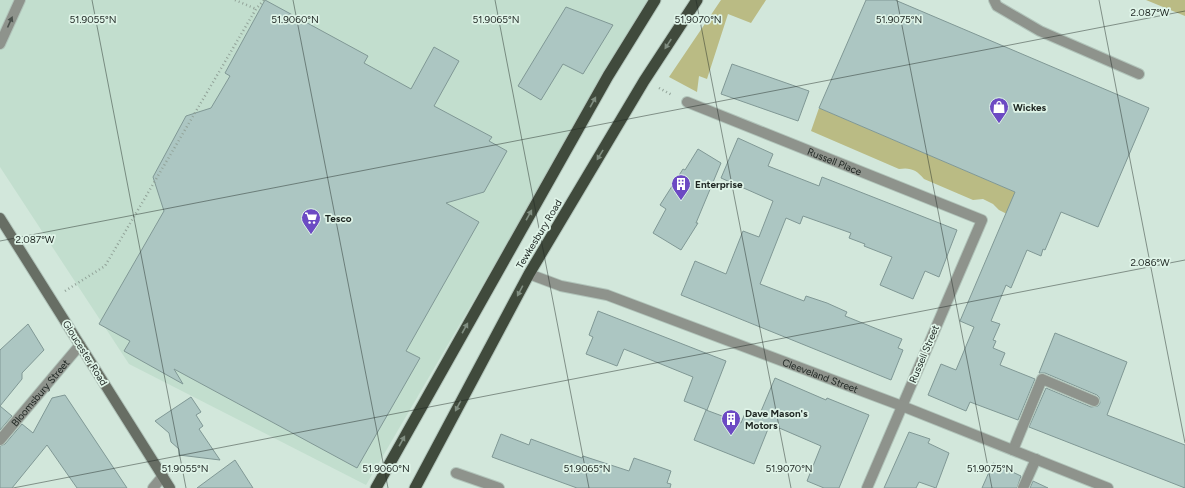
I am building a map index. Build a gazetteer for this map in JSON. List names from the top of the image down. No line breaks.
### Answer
{"streets":{"highway":["Tewkesbury Road"],"main road":["Gloucester Road"],"street":["Russell Place","Russell Street","Cleeveland Street","Bloomsbury Street"]},"crossings":[["Russell Place","Russell Street"],["Tewkesbury Road","Cleeveland Street"],["Gloucester Road","Bloomsbury Street"],["Russell Street","Cleeveland Street"]],"places":{"shop":["Wickes"],"building":["Enterprise","Dave Mason's Motors"],"supermarket":["Tesco"]},"coordinates":["2.087°W","51.9055°N","51.9060°N","51.9065°N","51.9070°N","51.9075°N","2.086°W"]}
